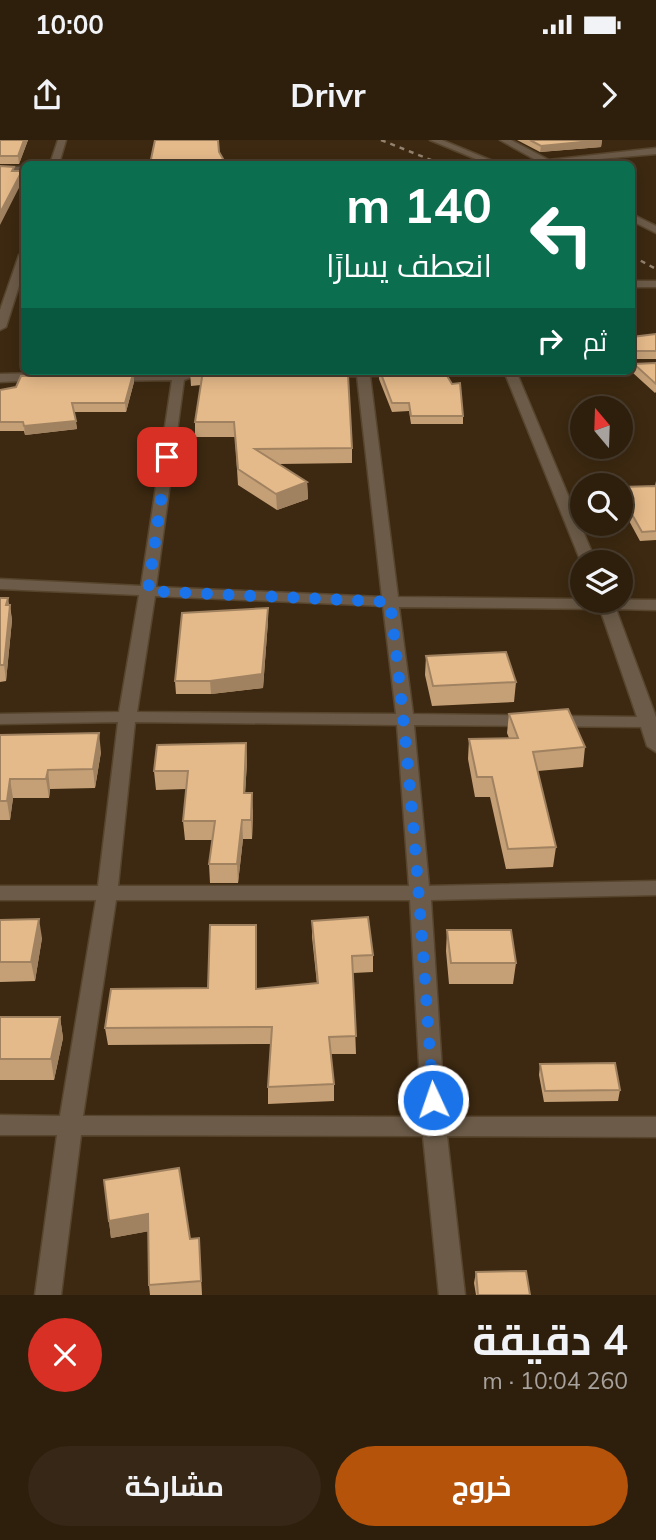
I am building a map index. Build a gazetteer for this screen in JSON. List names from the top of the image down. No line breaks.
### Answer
{"north":"top","page":{"status":"10:00","header":"Drivr","turn":["140 m","انعطف يسارًا"],"then":"ثم","heading":["4 دقيقة","260 m · 10:04"],"buttons":["خروج","مشاركة"]}}
